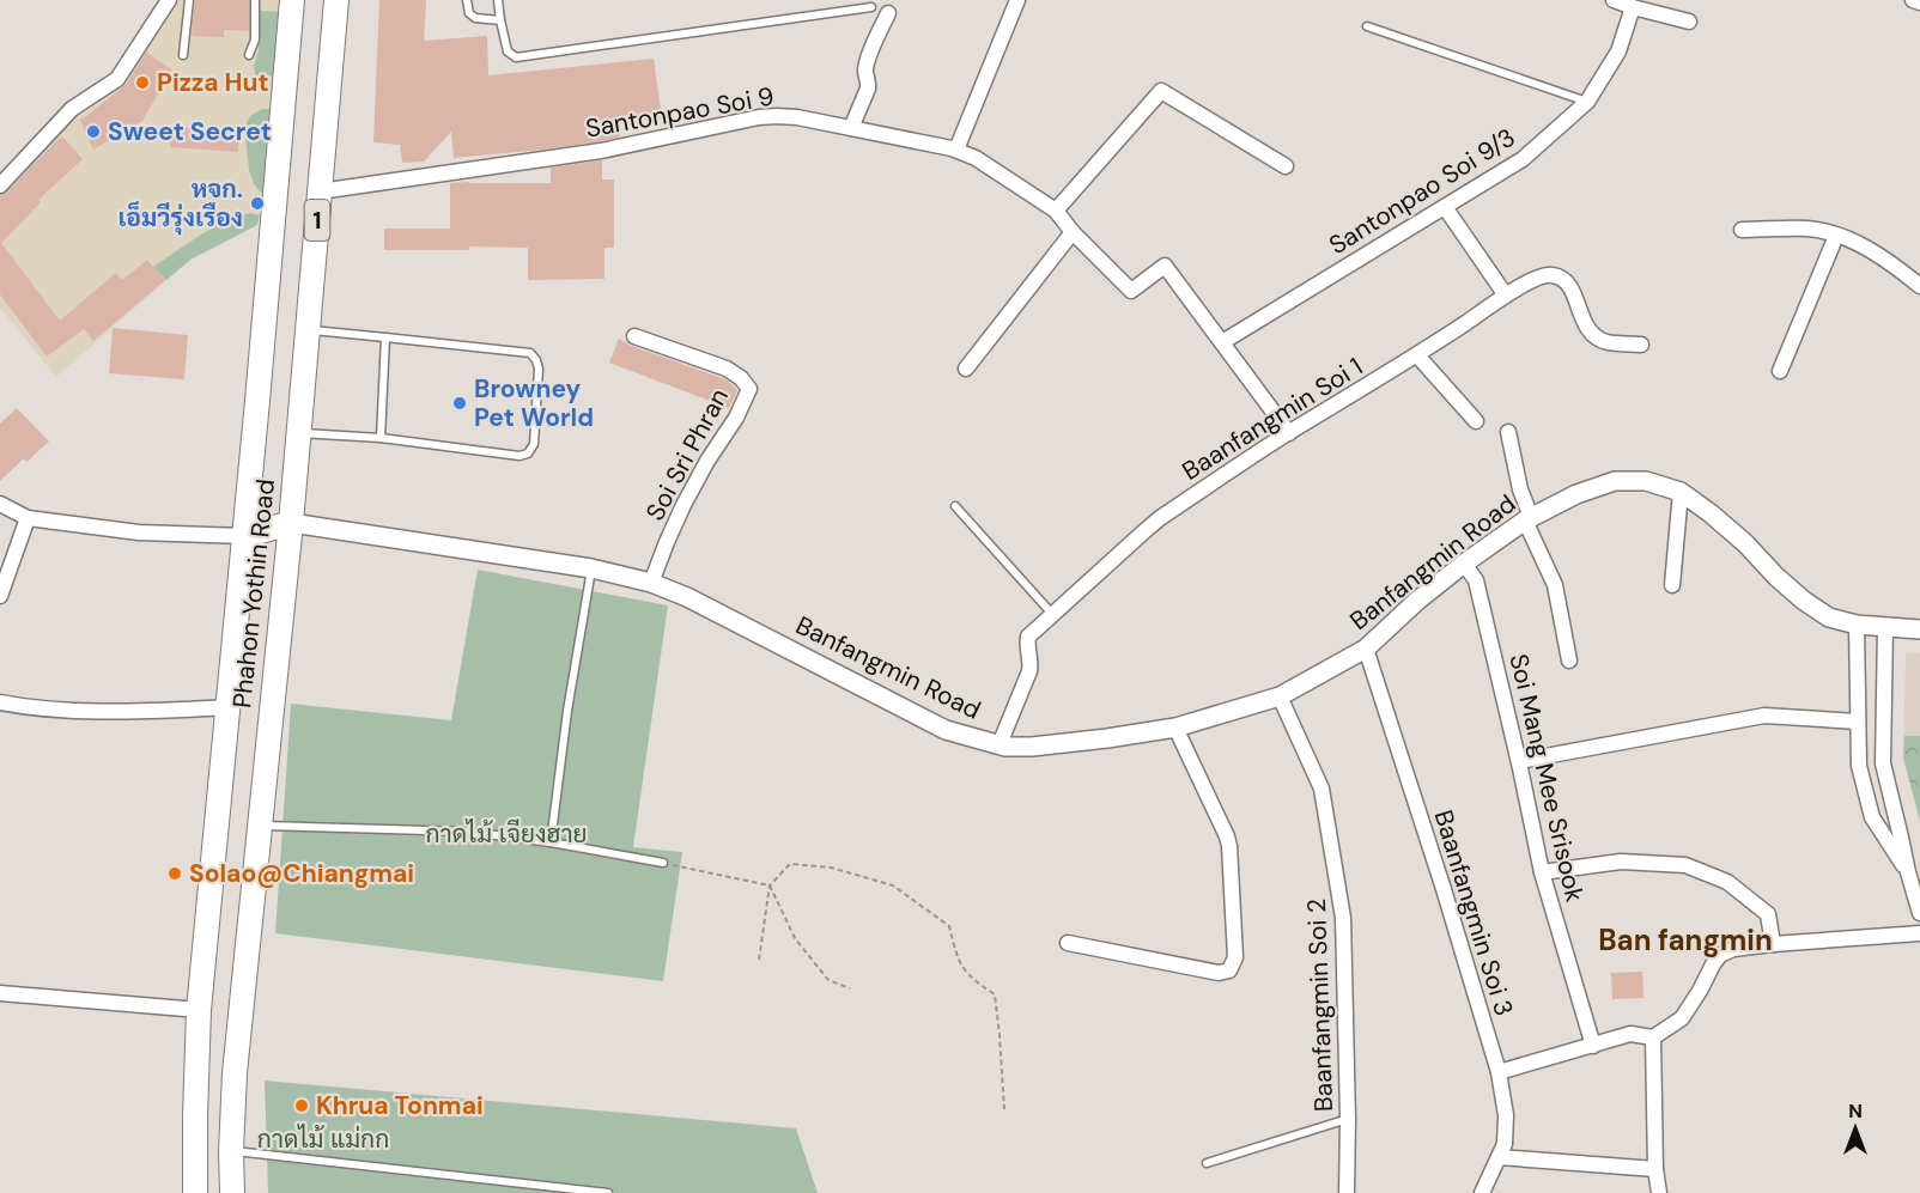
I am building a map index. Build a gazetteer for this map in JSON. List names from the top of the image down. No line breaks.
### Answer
{"streets":{"main road":["1","Phahon Yothin Road"],"street":["Santonpao Soi 9","Santonpao Soi 9/3","Baanfangmin Soi 1","Soi Sri Phran","Banfangmin Road","Soi Mang Mee Srisook","Baanfangmin Soi 3","Baanfangmin Soi 2"]},"crossings":[["Santonpao Soi 9","Santonpao Soi 9/3"],["Santonpao Soi 9","Baanfangmin Soi 1"],["Santonpao Soi 9","Phahon Yothin Road"],["Baanfangmin Soi 1","Banfangmin Road"],["Soi Sri Phran","Banfangmin Road"],["Banfangmin Road","Phahon Yothin Road"],["Banfangmin Road","Soi Mang Mee Srisook"],["Banfangmin Road","Baanfangmin Soi 3"],["Banfangmin Road","Baanfangmin Soi 2"]],"districts":["Ban fangmin"],"parks":["กาดไม้ เจียงฮาย","กาดไม้ แม่กก"],"places":["Pizza Hut","Sweet Secret","หจก. เอ็มวีรุ่งเรือง","Browney Pet World","Solao@Chiangmai","Khrua Tonmai"],"north":"top"}
